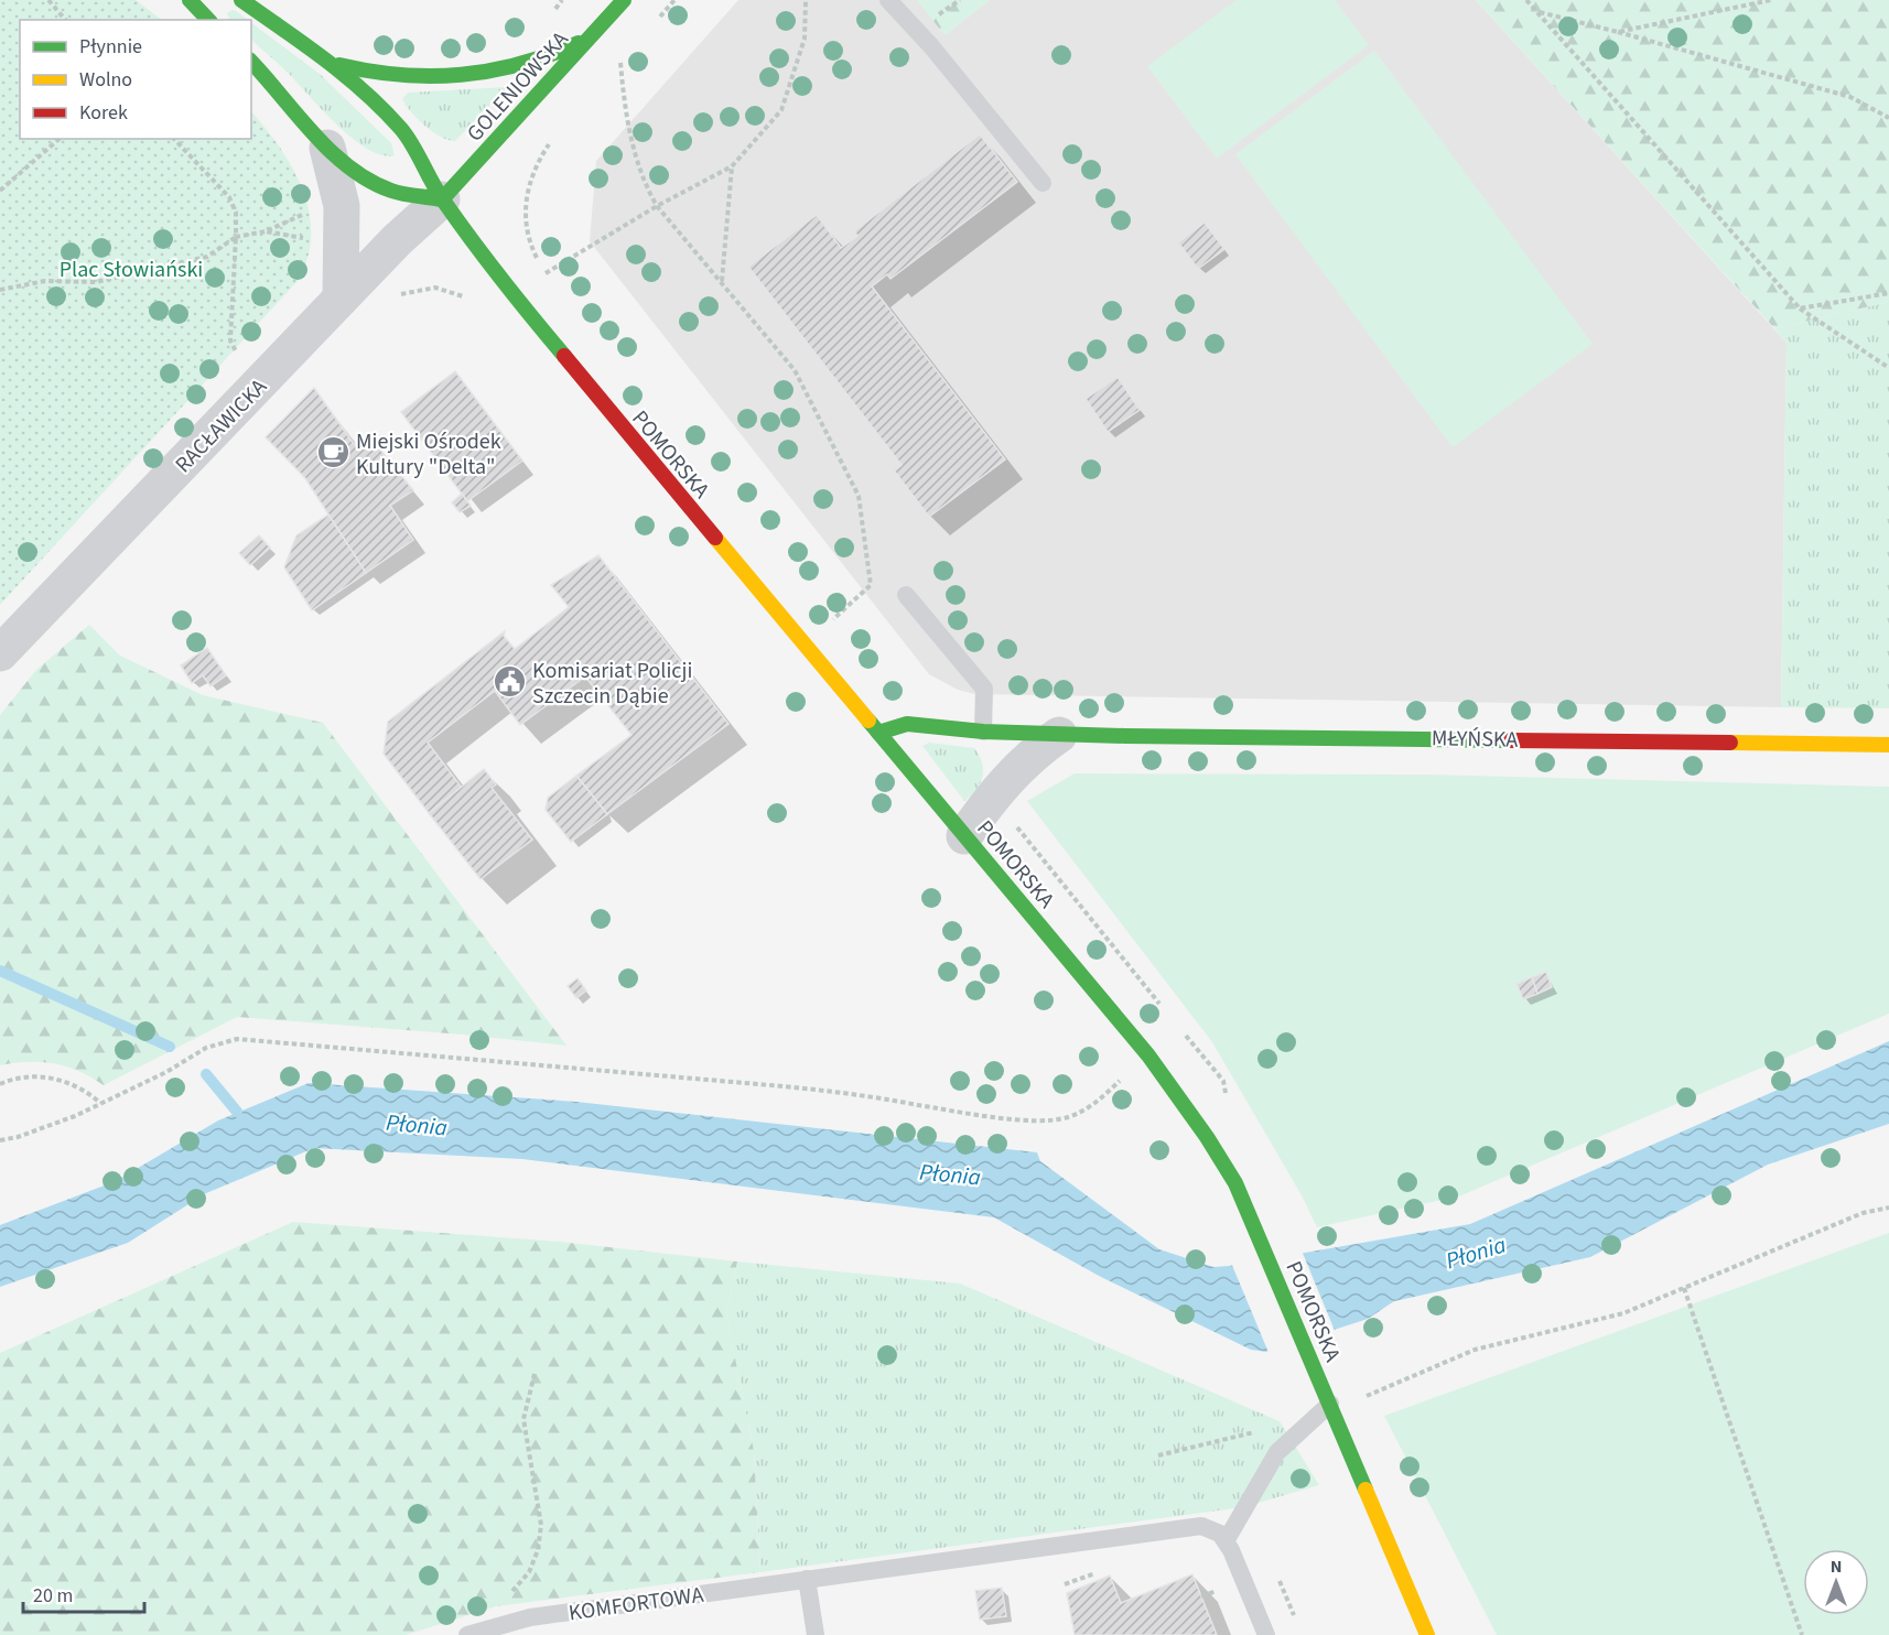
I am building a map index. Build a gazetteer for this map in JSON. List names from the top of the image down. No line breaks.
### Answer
{"streets":{"street":["GOLENIOWSKA","RACŁAWICKA","POMORSKA","MŁYŃSKA"],"lane":["KOMFORTOWA"]},"crossings":[["GOLENIOWSKA","RACŁAWICKA"],["GOLENIOWSKA","POMORSKA"],["RACŁAWICKA","POMORSKA"],["POMORSKA","MŁYŃSKA"]],"water":["Płonia"],"parks":["Plac Słowiański"],"places":{"cafe":["Miejski Ośrodek Kultury \"Delta\""],"public building":["Komisariat Policji Szczecin Dąbie"]},"legend":["Płynnie","Wolno","Korek"],"scale_bar":"20 m","north":"top"}
